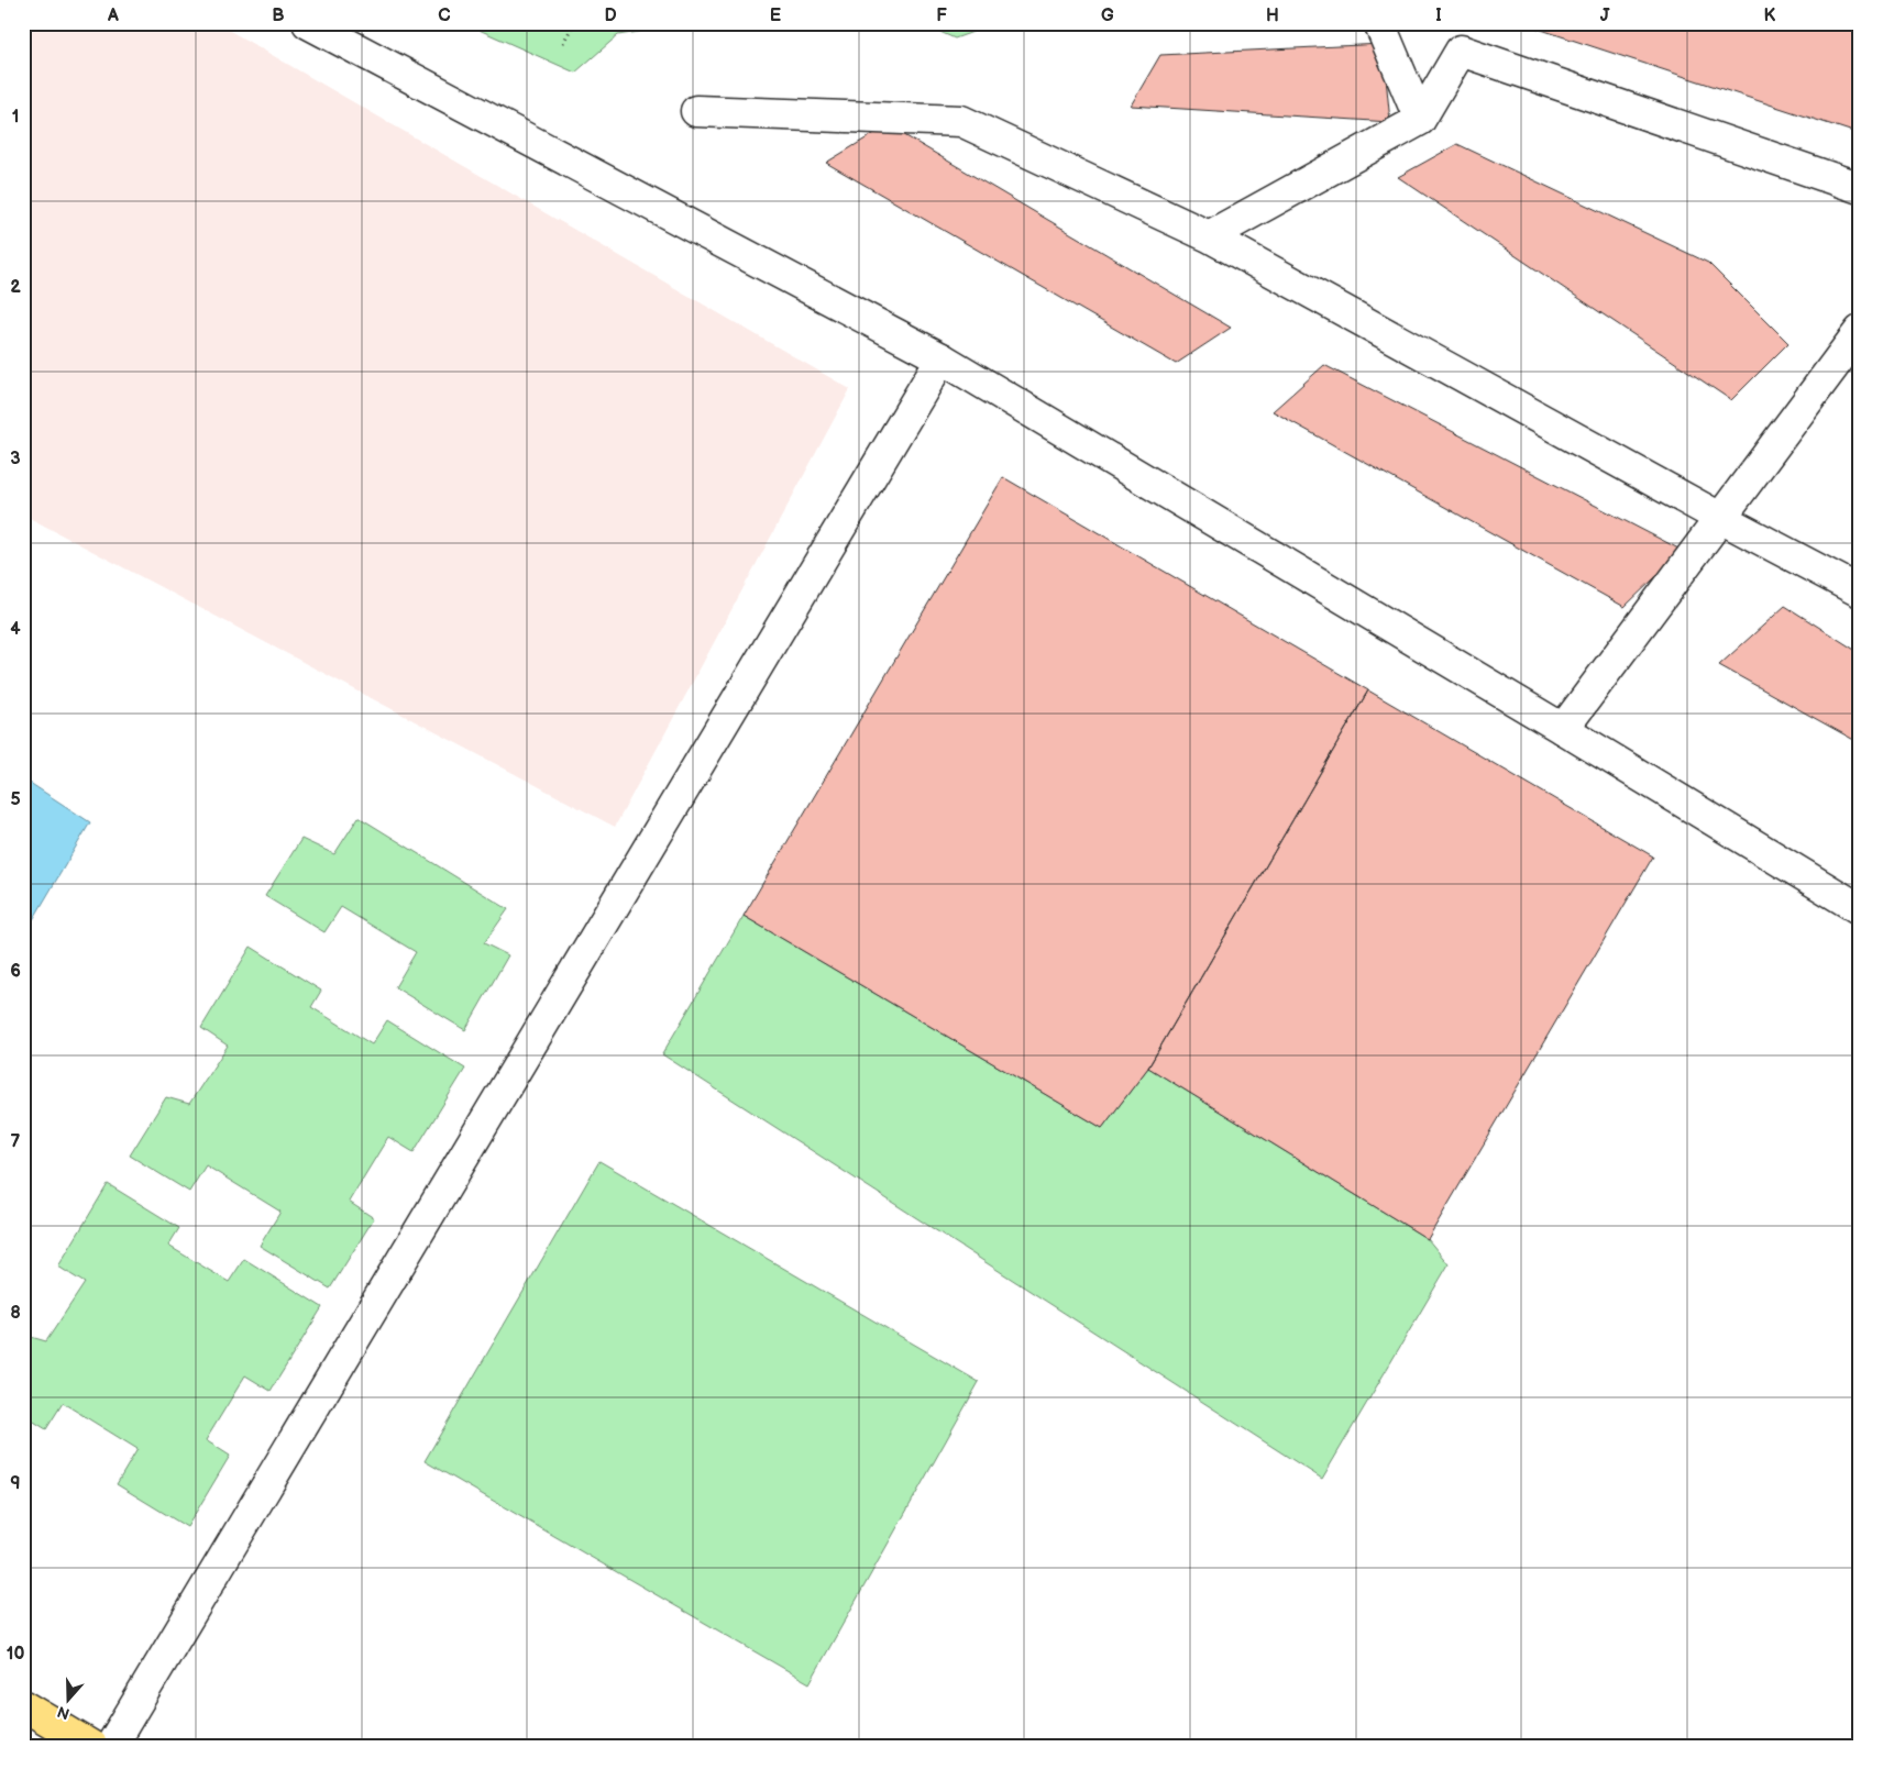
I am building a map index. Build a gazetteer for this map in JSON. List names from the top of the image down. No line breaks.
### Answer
{"north":"bottom","grid":{"columns":["A","B","C","D","E","F","G","H","I","J","K"],"rows":["1","2","3","4","5","6","7","8","9","10"]}}
